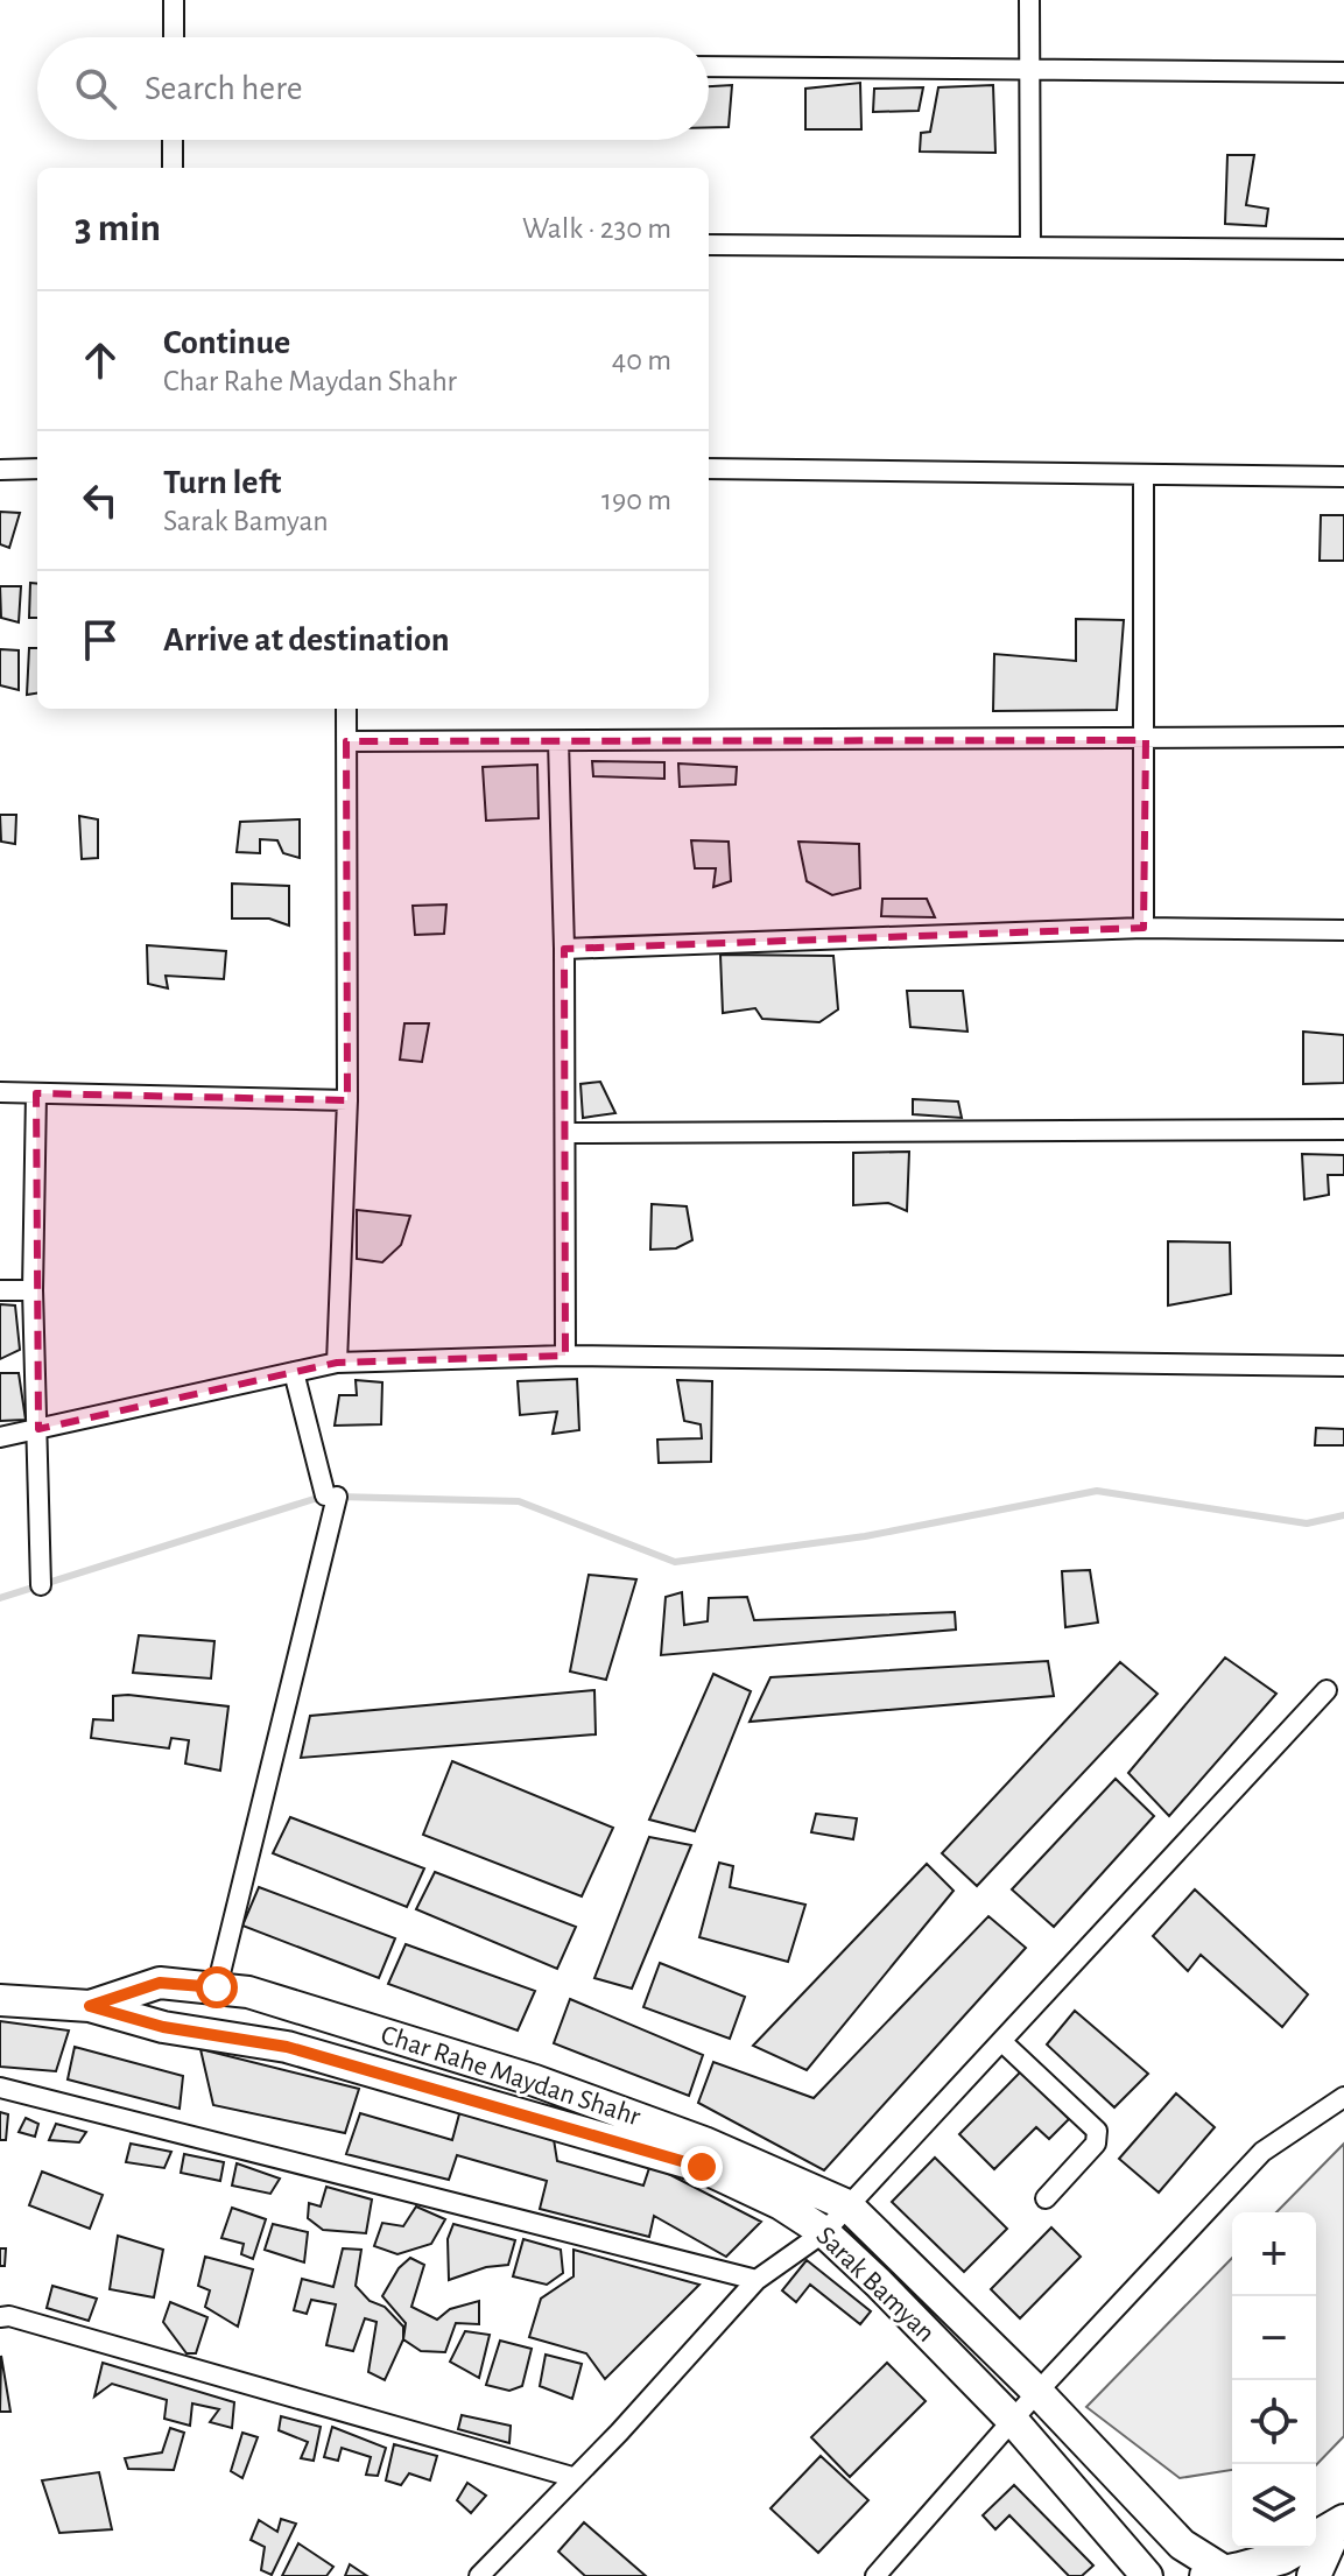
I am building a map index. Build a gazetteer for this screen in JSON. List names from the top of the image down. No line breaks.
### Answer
{"streets":{"main road":["Char Rahe Maydan Shahr","Sarak Bamyan"]},"crossings":[["Char Rahe Maydan Shahr","Sarak Bamyan"]],"page":{"search":"Search here","heading":["3 min","Walk · 230 m"],"list":[["Continue","Char Rahe Maydan Shahr","40 m"],["Turn left","Sarak Bamyan","190 m"],"Arrive at destination"],"map_buttons":["+","−"]}}
